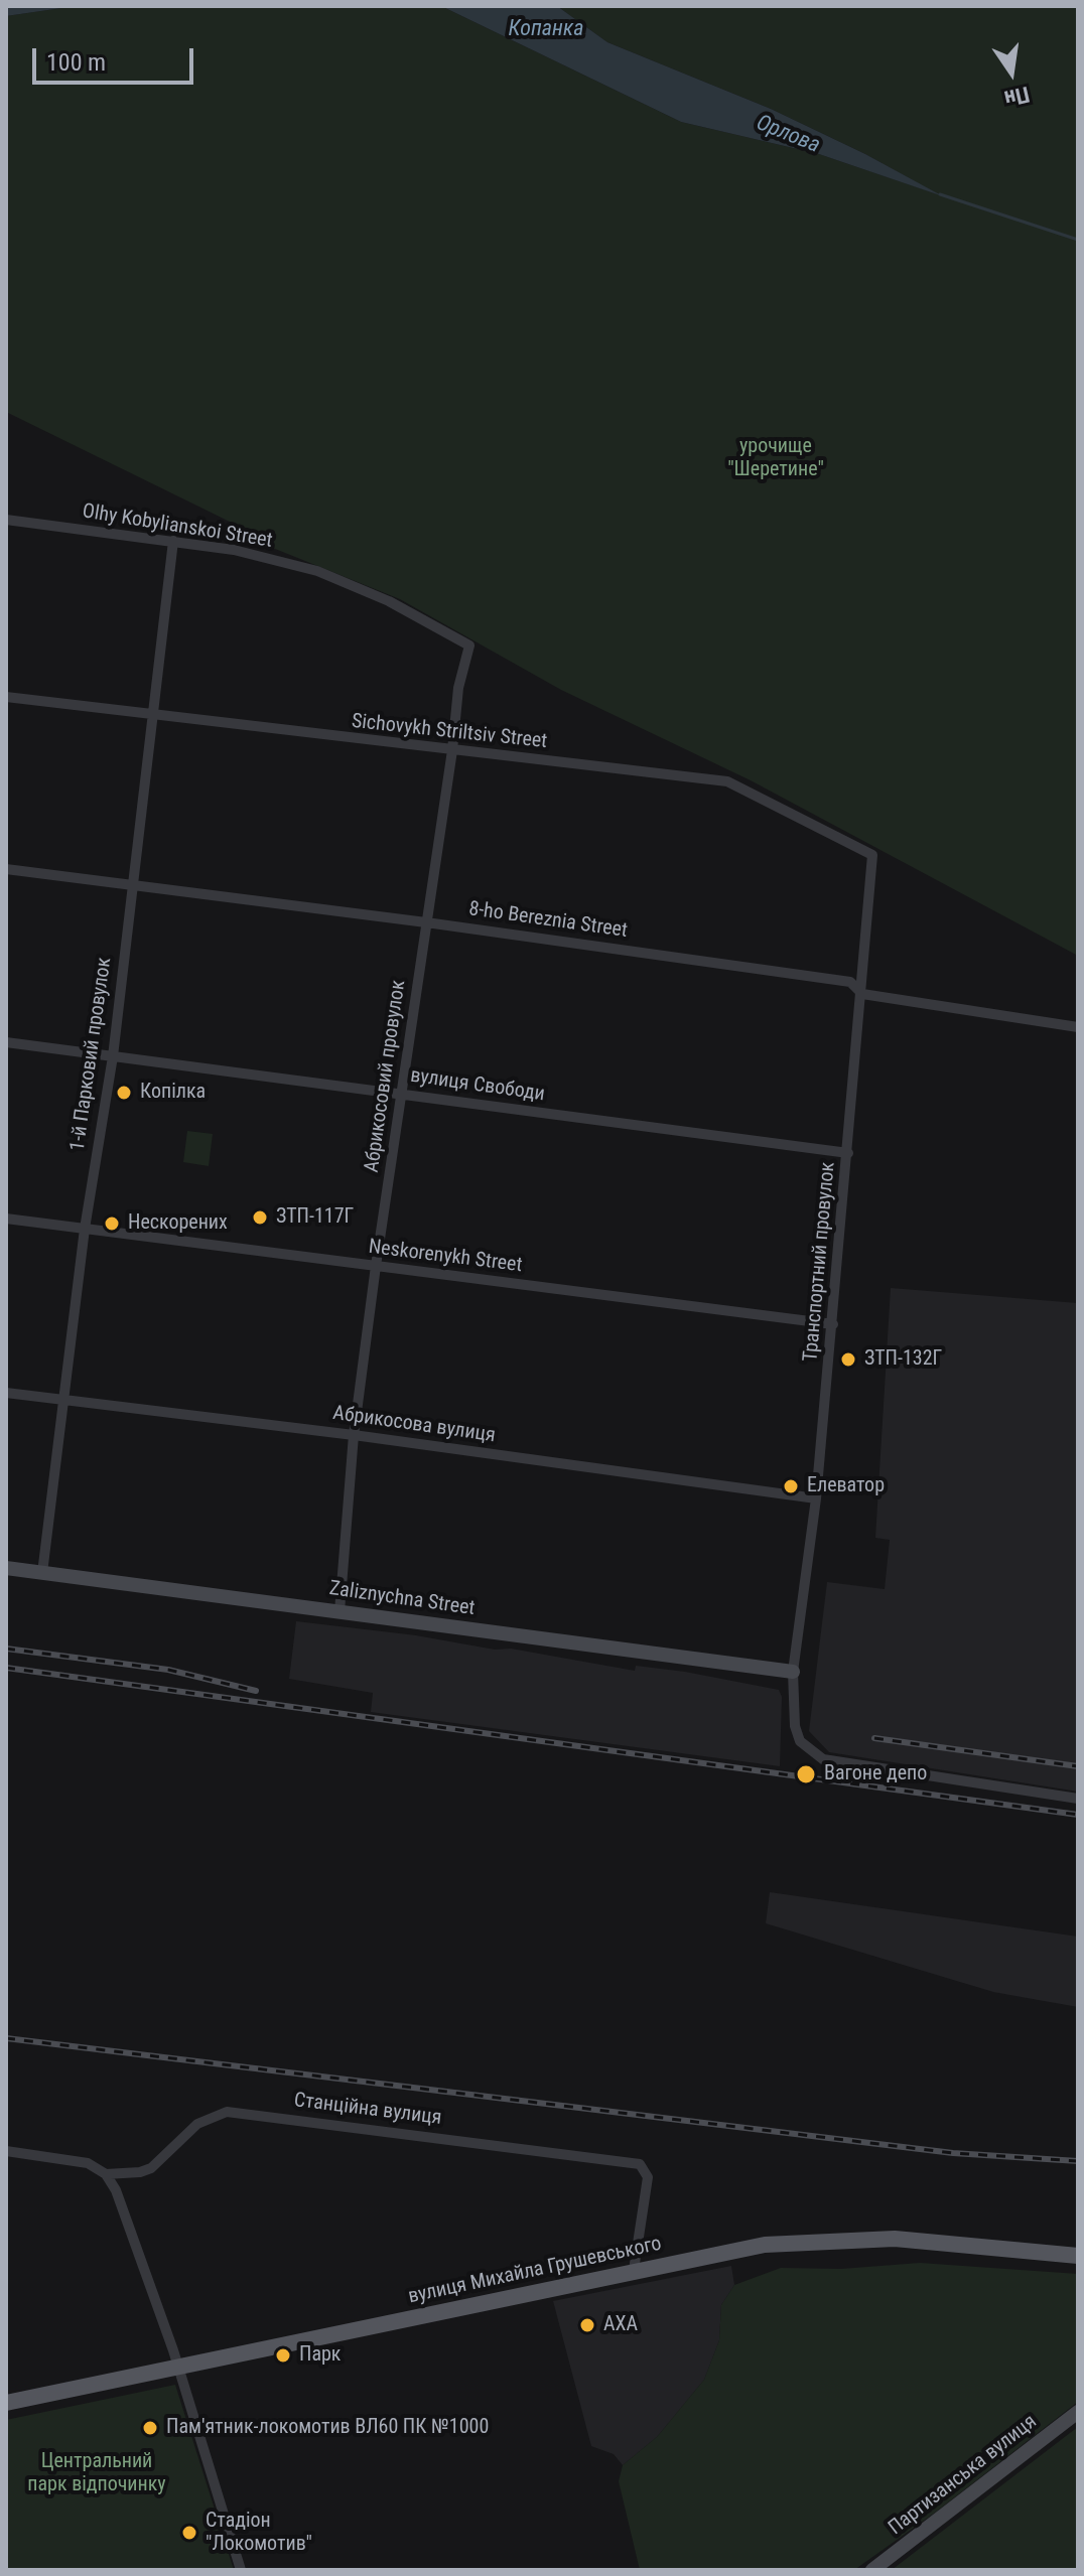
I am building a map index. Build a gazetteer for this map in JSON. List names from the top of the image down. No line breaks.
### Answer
{"streets":{"main road":["вулиця Михайла Грушевського"],"street":["Olhy Kobylianskoi Street","Sichovykh Striltsiv Street","8-ho Bereznia Street","1-й Парковий провулок","Абрикосовий провулок","вулиця Свободи","Neskorenykh Street","Транспортний провулок","Абрикосова вулиця","Zaliznychna Street","Станційна вулиця","Партизанська вулиця"]},"crossings":[["Olhy Kobylianskoi Street","1-й Парковий провулок"],["Olhy Kobylianskoi Street","Абрикосовий провулок"],["Sichovykh Striltsiv Street","1-й Парковий провулок"],["Sichovykh Striltsiv Street","Абрикосовий провулок"],["Sichovykh Striltsiv Street","Транспортний провулок"],["8-ho Bereznia Street","1-й Парковий провулок"],["8-ho Bereznia Street","Абрикосовий провулок"],["8-ho Bereznia Street","Транспортний провулок"],["1-й Парковий провулок","вулиця Свободи"],["1-й Парковий провулок","Neskorenykh Street"],["1-й Парковий провулок","Абрикосова вулиця"],["1-й Парковий провулок","Zaliznychna Street"],["Абрикосовий провулок","вулиця Свободи"],["Абрикосовий провулок","Neskorenykh Street"],["Абрикосовий провулок","Абрикосова вулиця"],["Абрикосовий провулок","Zaliznychna Street"],["вулиця Свободи","Транспортний провулок"],["Neskorenykh Street","Транспортний провулок"],["Транспортний провулок","Абрикосова вулиця"],["Транспортний провулок","Zaliznychna Street"],["Станційна вулиця","вулиця Михайла Грушевського"]],"water":["Копанка","Орлова"],"parks":["урочище \"Шеретине\"","Центральний парк відпочинку"],"places":["Копілка","ЗТП-117Г","Нескорених","ЗТП-132Г","Елеватор","Вагоне депо","AXA","Парк","Пам'ятник-локомотив ВЛ60 ПК №1000","Стадіон \"Локомотив\""],"scale_bar":"100 m","north":"bottom"}
